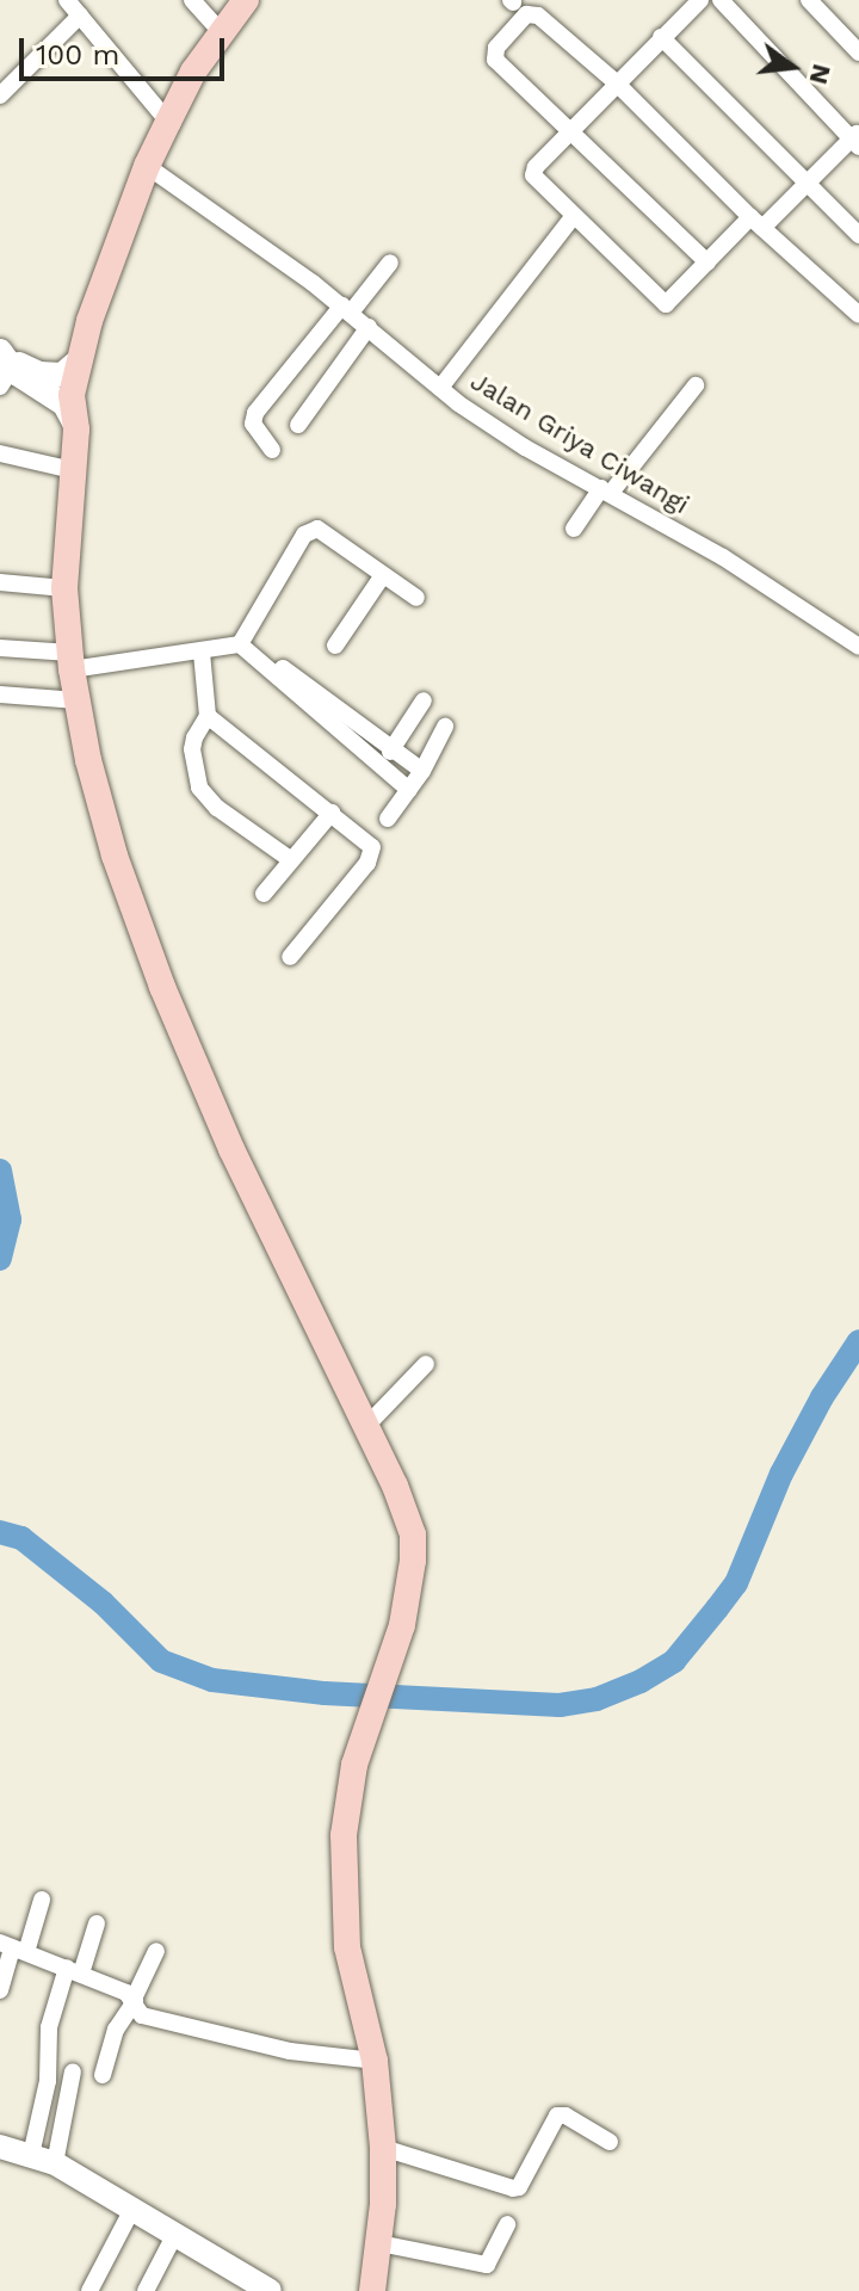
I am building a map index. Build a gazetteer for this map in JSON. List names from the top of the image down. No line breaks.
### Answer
{"streets":{"street":["Jalan Griya Ciwangi"]},"scale_bar":"100 m","north":"right"}
